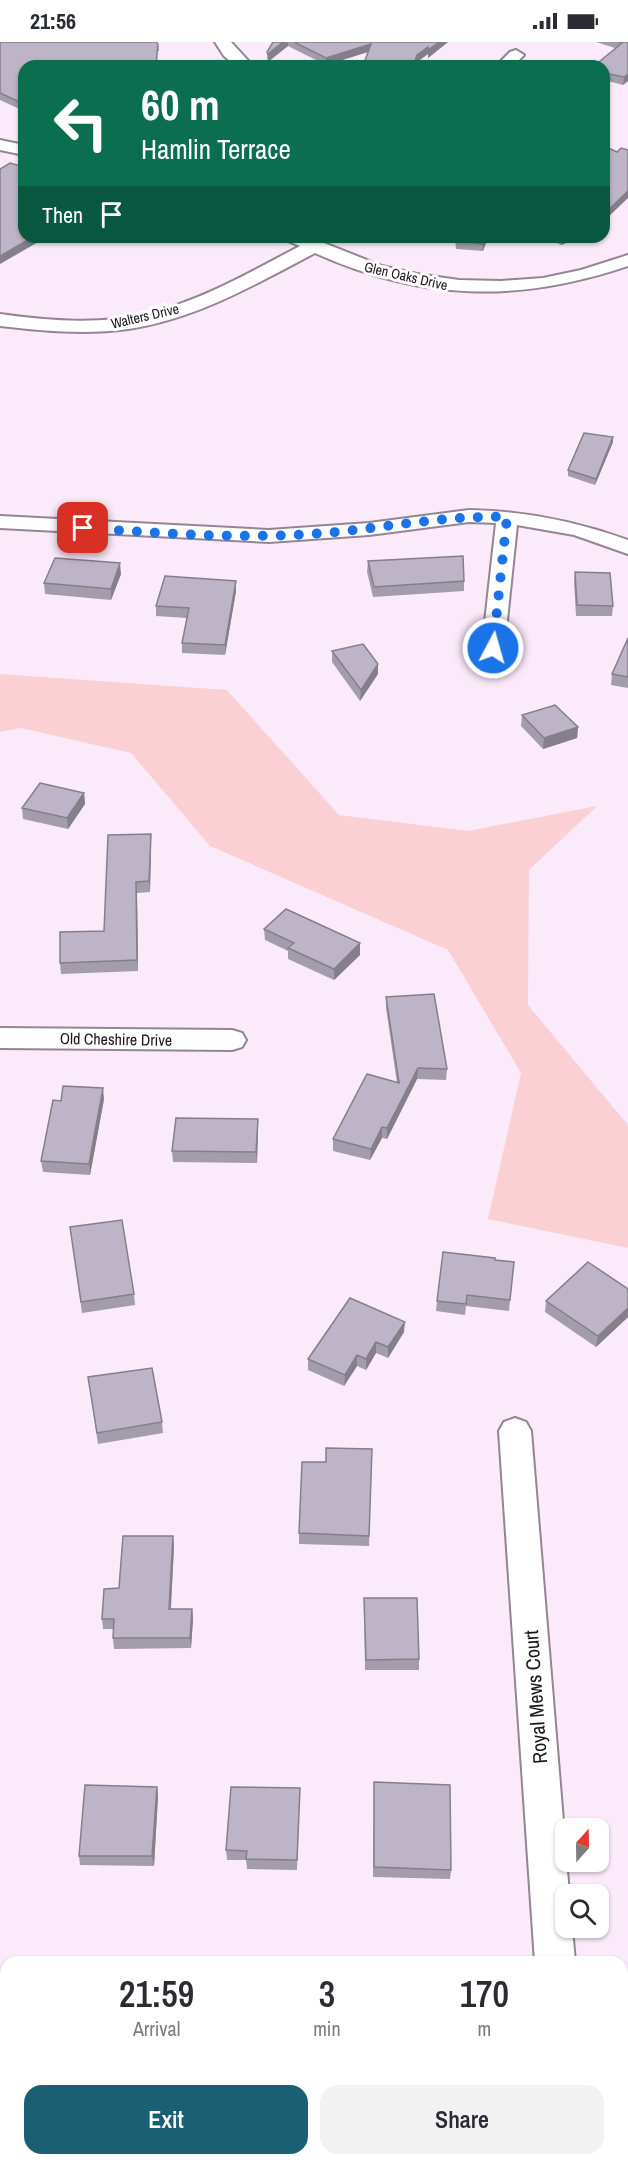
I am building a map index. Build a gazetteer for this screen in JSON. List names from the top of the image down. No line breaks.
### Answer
{"streets":{"street":["Glen Oaks Drive","Walters Drive","Old Cheshire Drive","Royal Mews Court"]},"crossings":[["Glen Oaks Drive","Walters Drive"]],"north":"top","page":{"status":"21:56","turn":["60 m","Hamlin Terrace"],"then":"Then","eta":["21:59","Arrival","3","min","170","m"],"buttons":["Exit","Share"]}}
